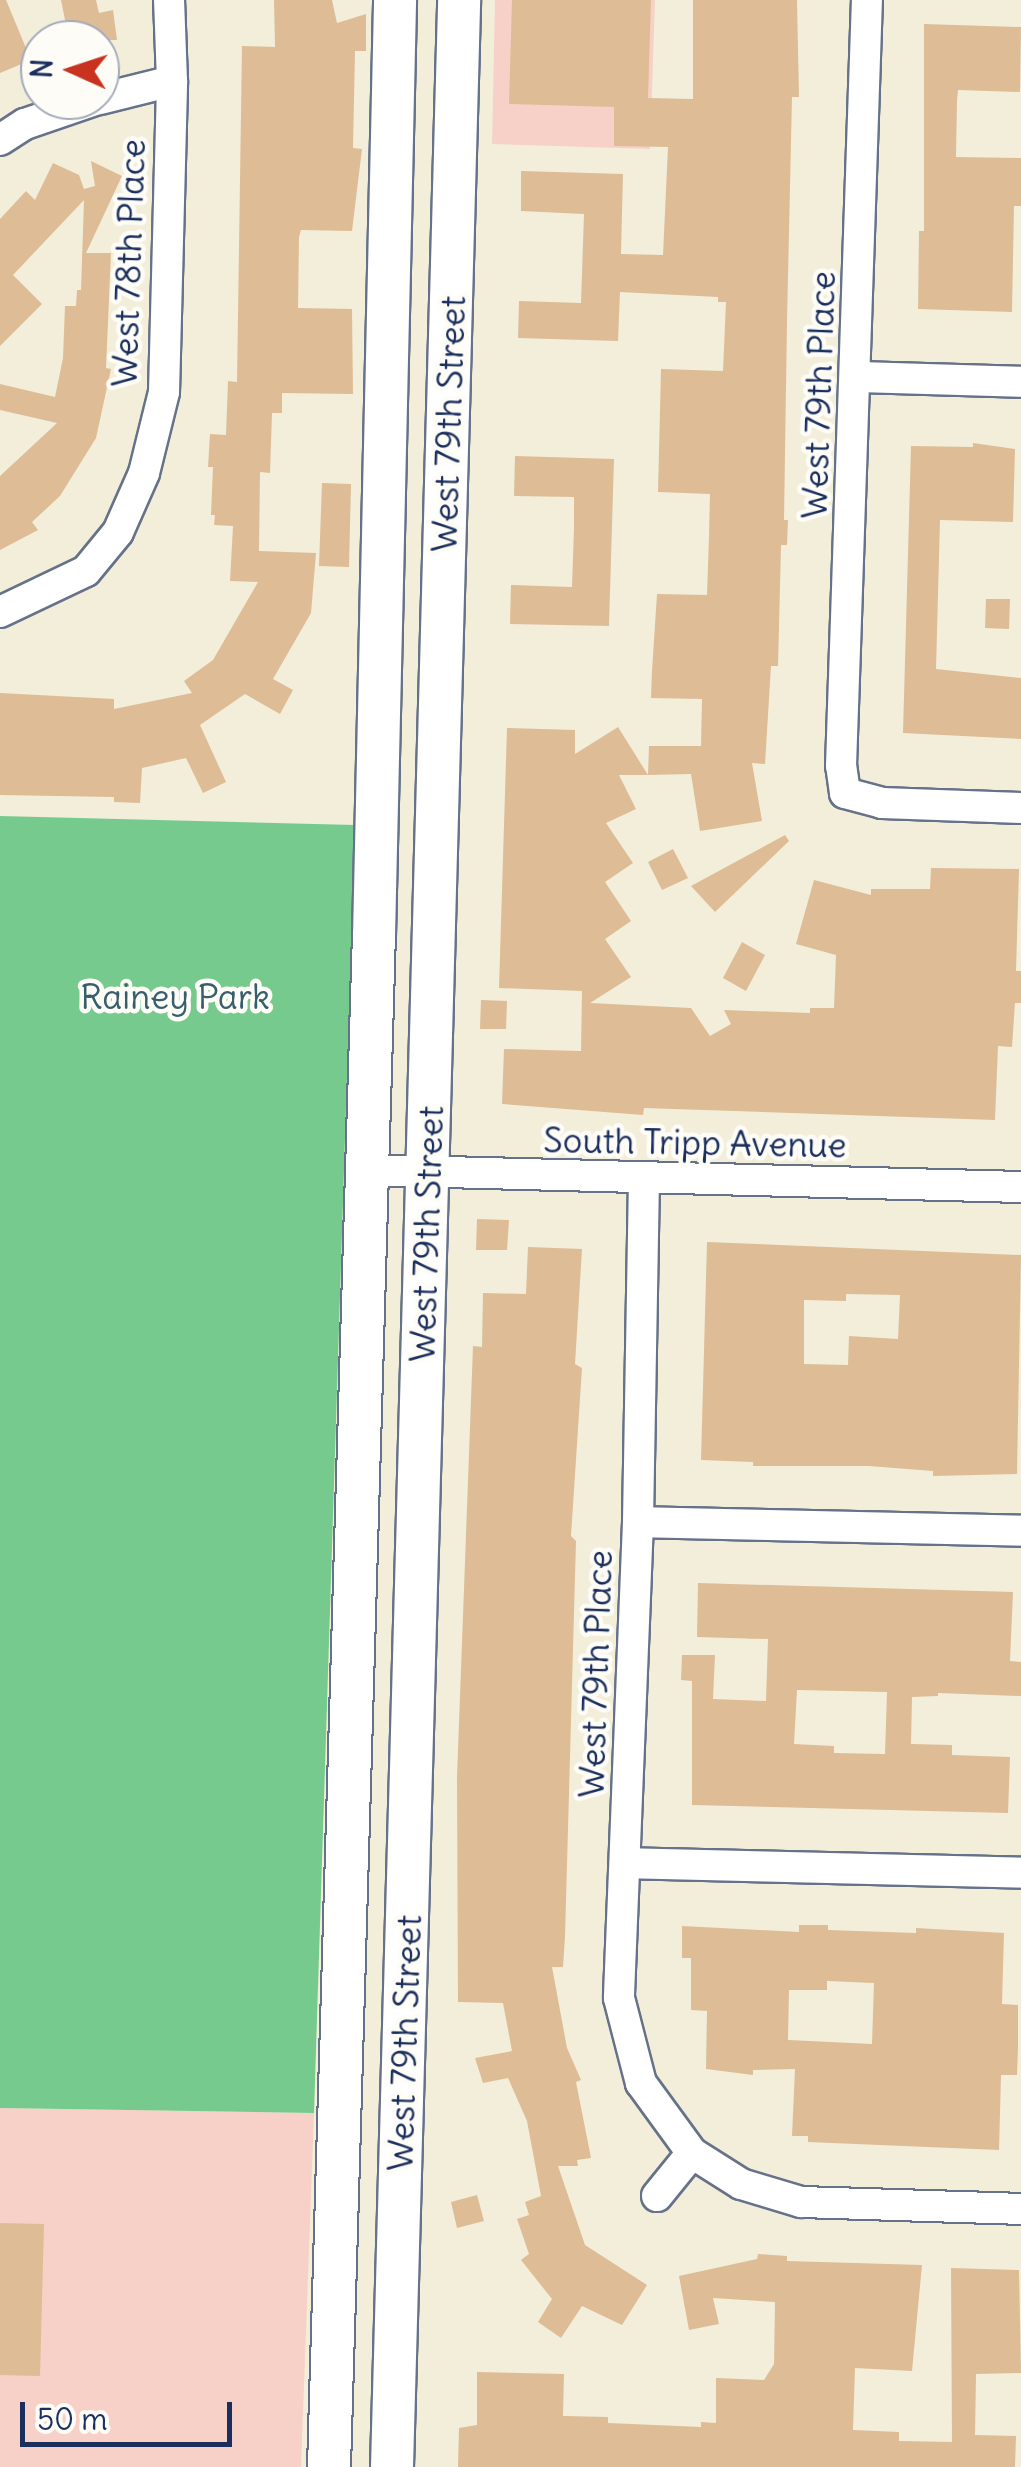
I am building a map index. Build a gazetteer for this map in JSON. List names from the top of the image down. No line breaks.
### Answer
{"streets":{"main road":["West 79th Street"],"street":["West 78th Place","West 79th Place","South Tripp Avenue"]},"crossings":[["West 79th Place","South Tripp Avenue"],["West 79th Street","South Tripp Avenue"]],"parks":["Rainey Park"],"scale_bar":"50 m","north":"left"}
